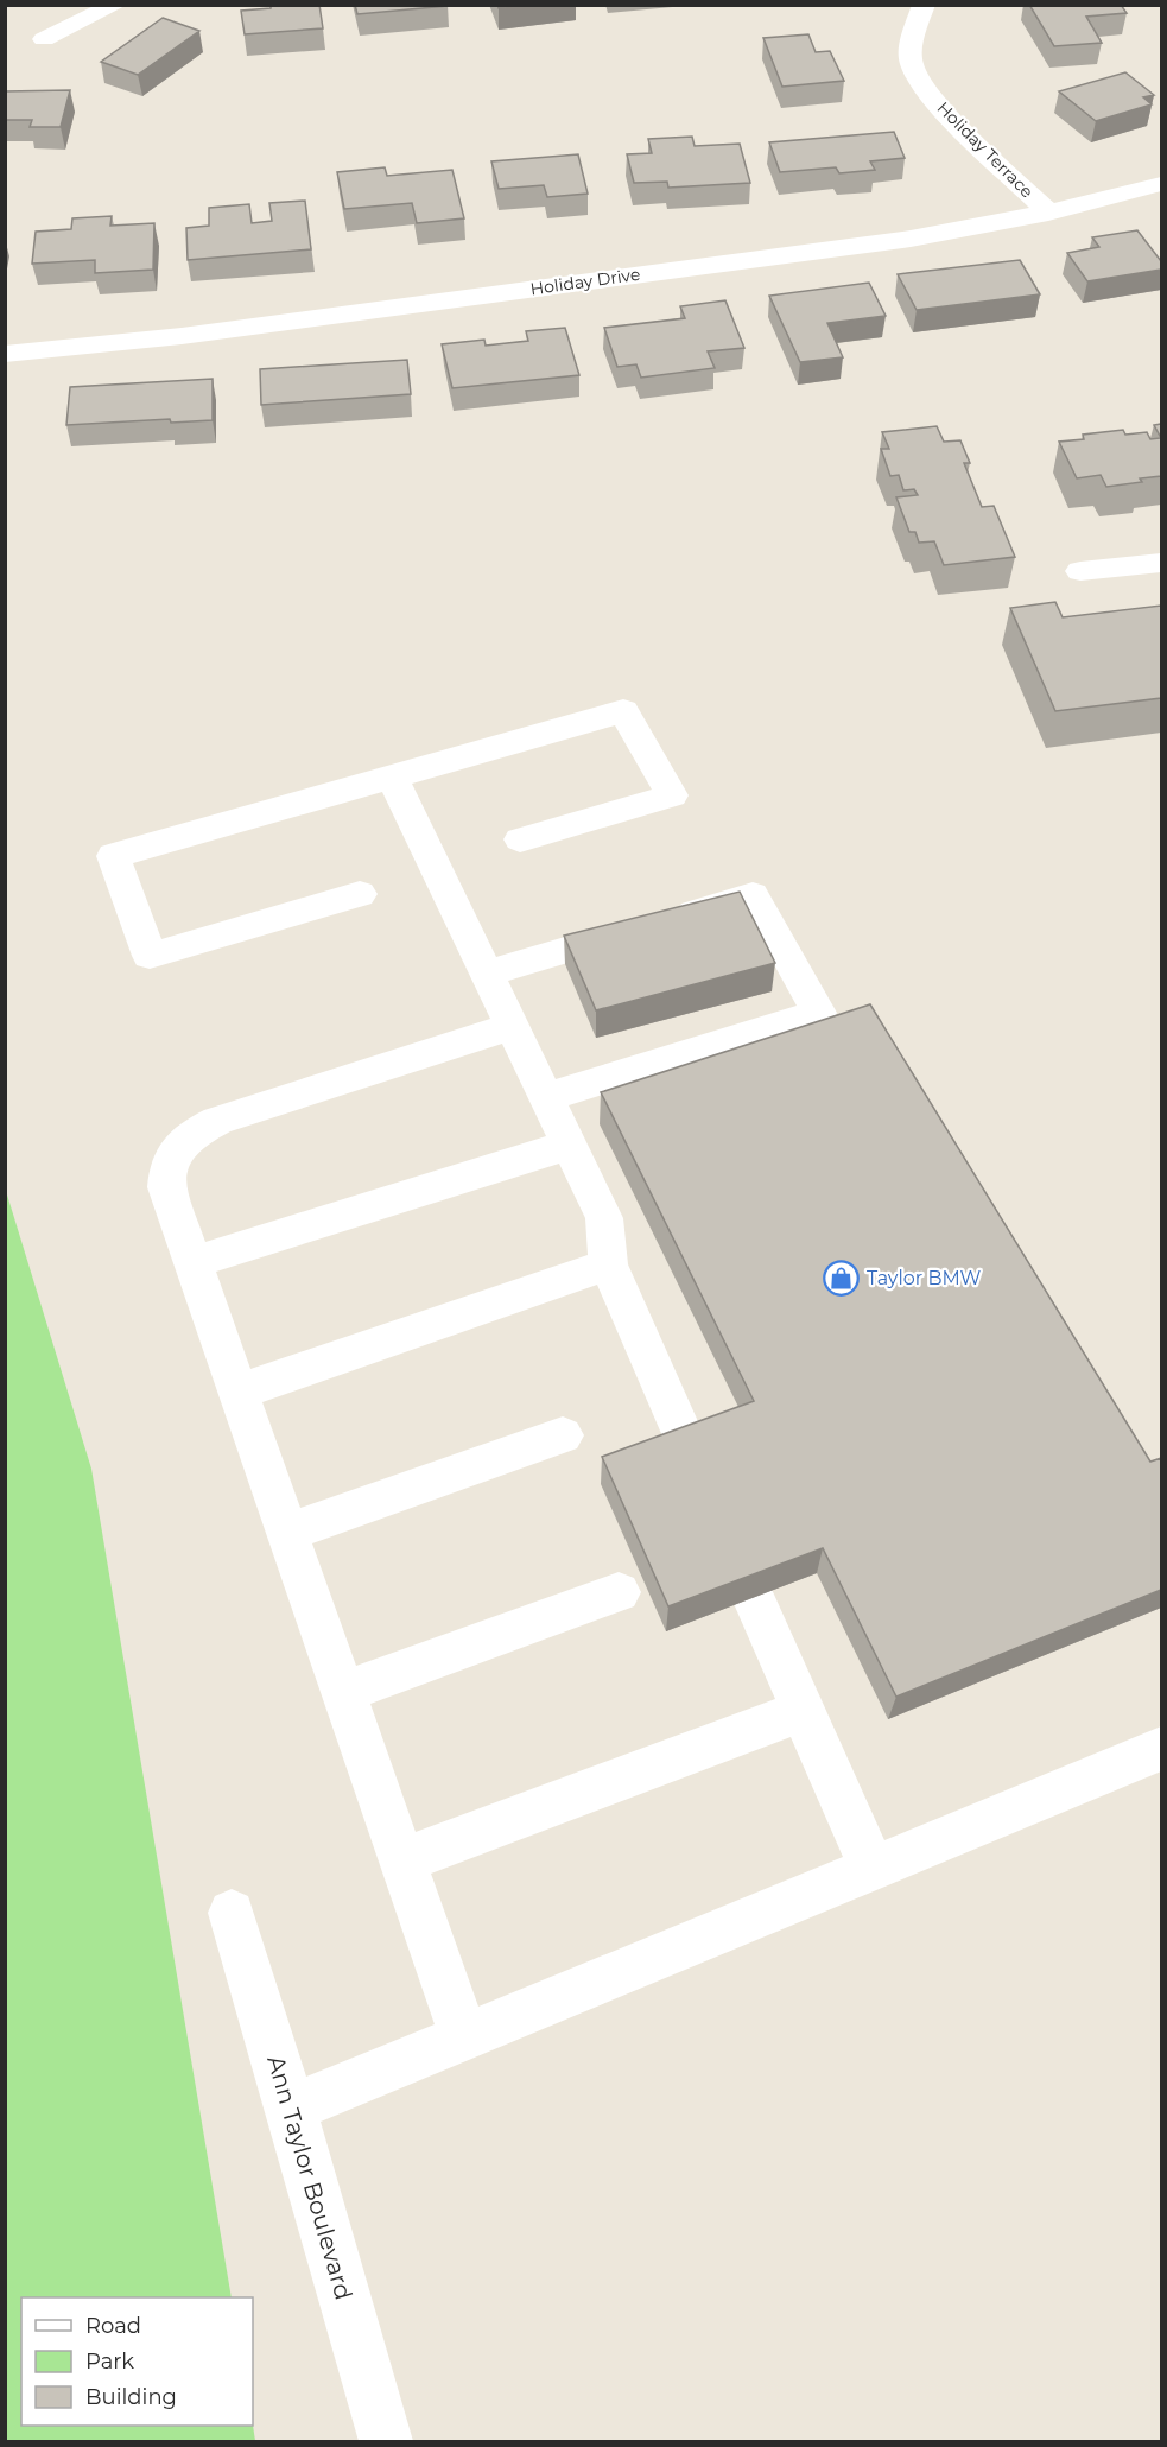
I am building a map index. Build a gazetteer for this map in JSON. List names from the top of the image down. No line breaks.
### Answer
{"streets":{"street":["Holiday Terrace","Holiday Drive","Ann Taylor Boulevard"]},"crossings":[["Holiday Terrace","Holiday Drive"]],"places":{"shop":["Taylor BMW"]},"legend":["Road","Park","Building"]}
